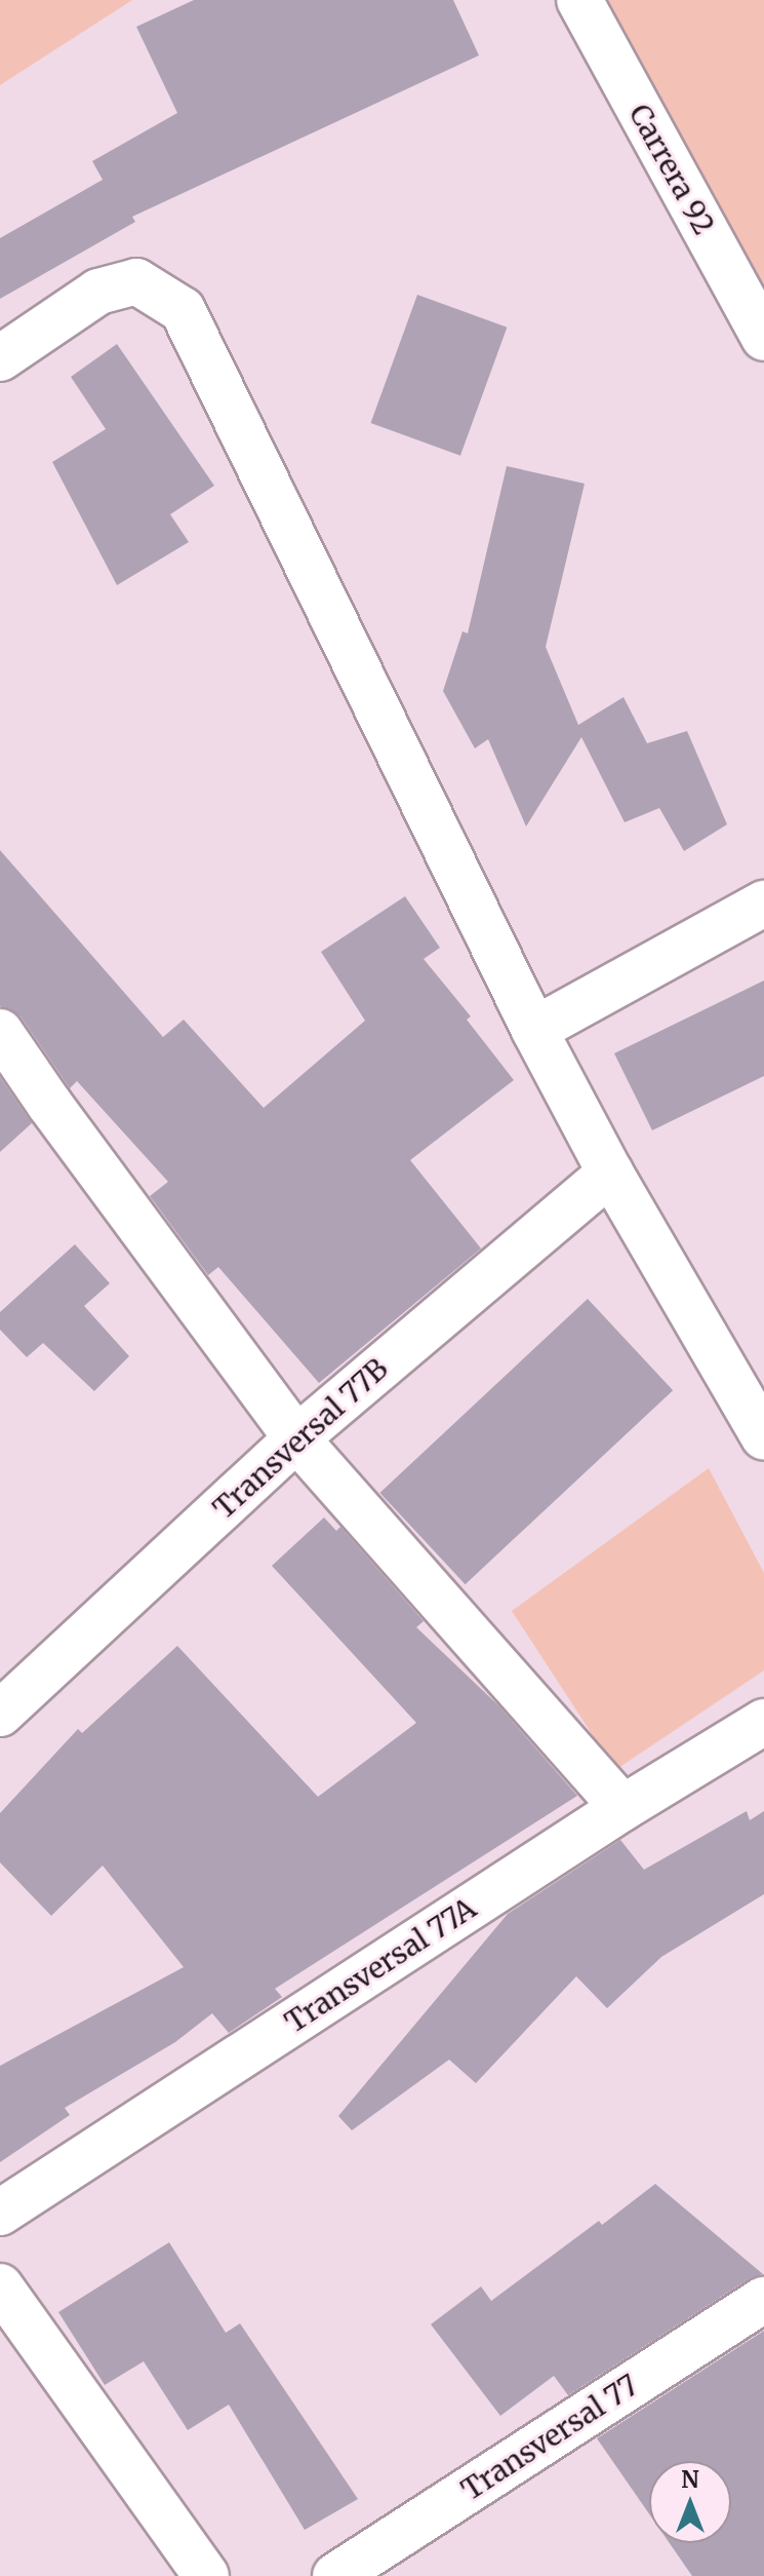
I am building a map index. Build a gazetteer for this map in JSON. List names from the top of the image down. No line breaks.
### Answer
{"streets":{"street":["Carrera 92","Transversal 77B","Transversal 77A","Transversal 77"]},"north":"top"}
